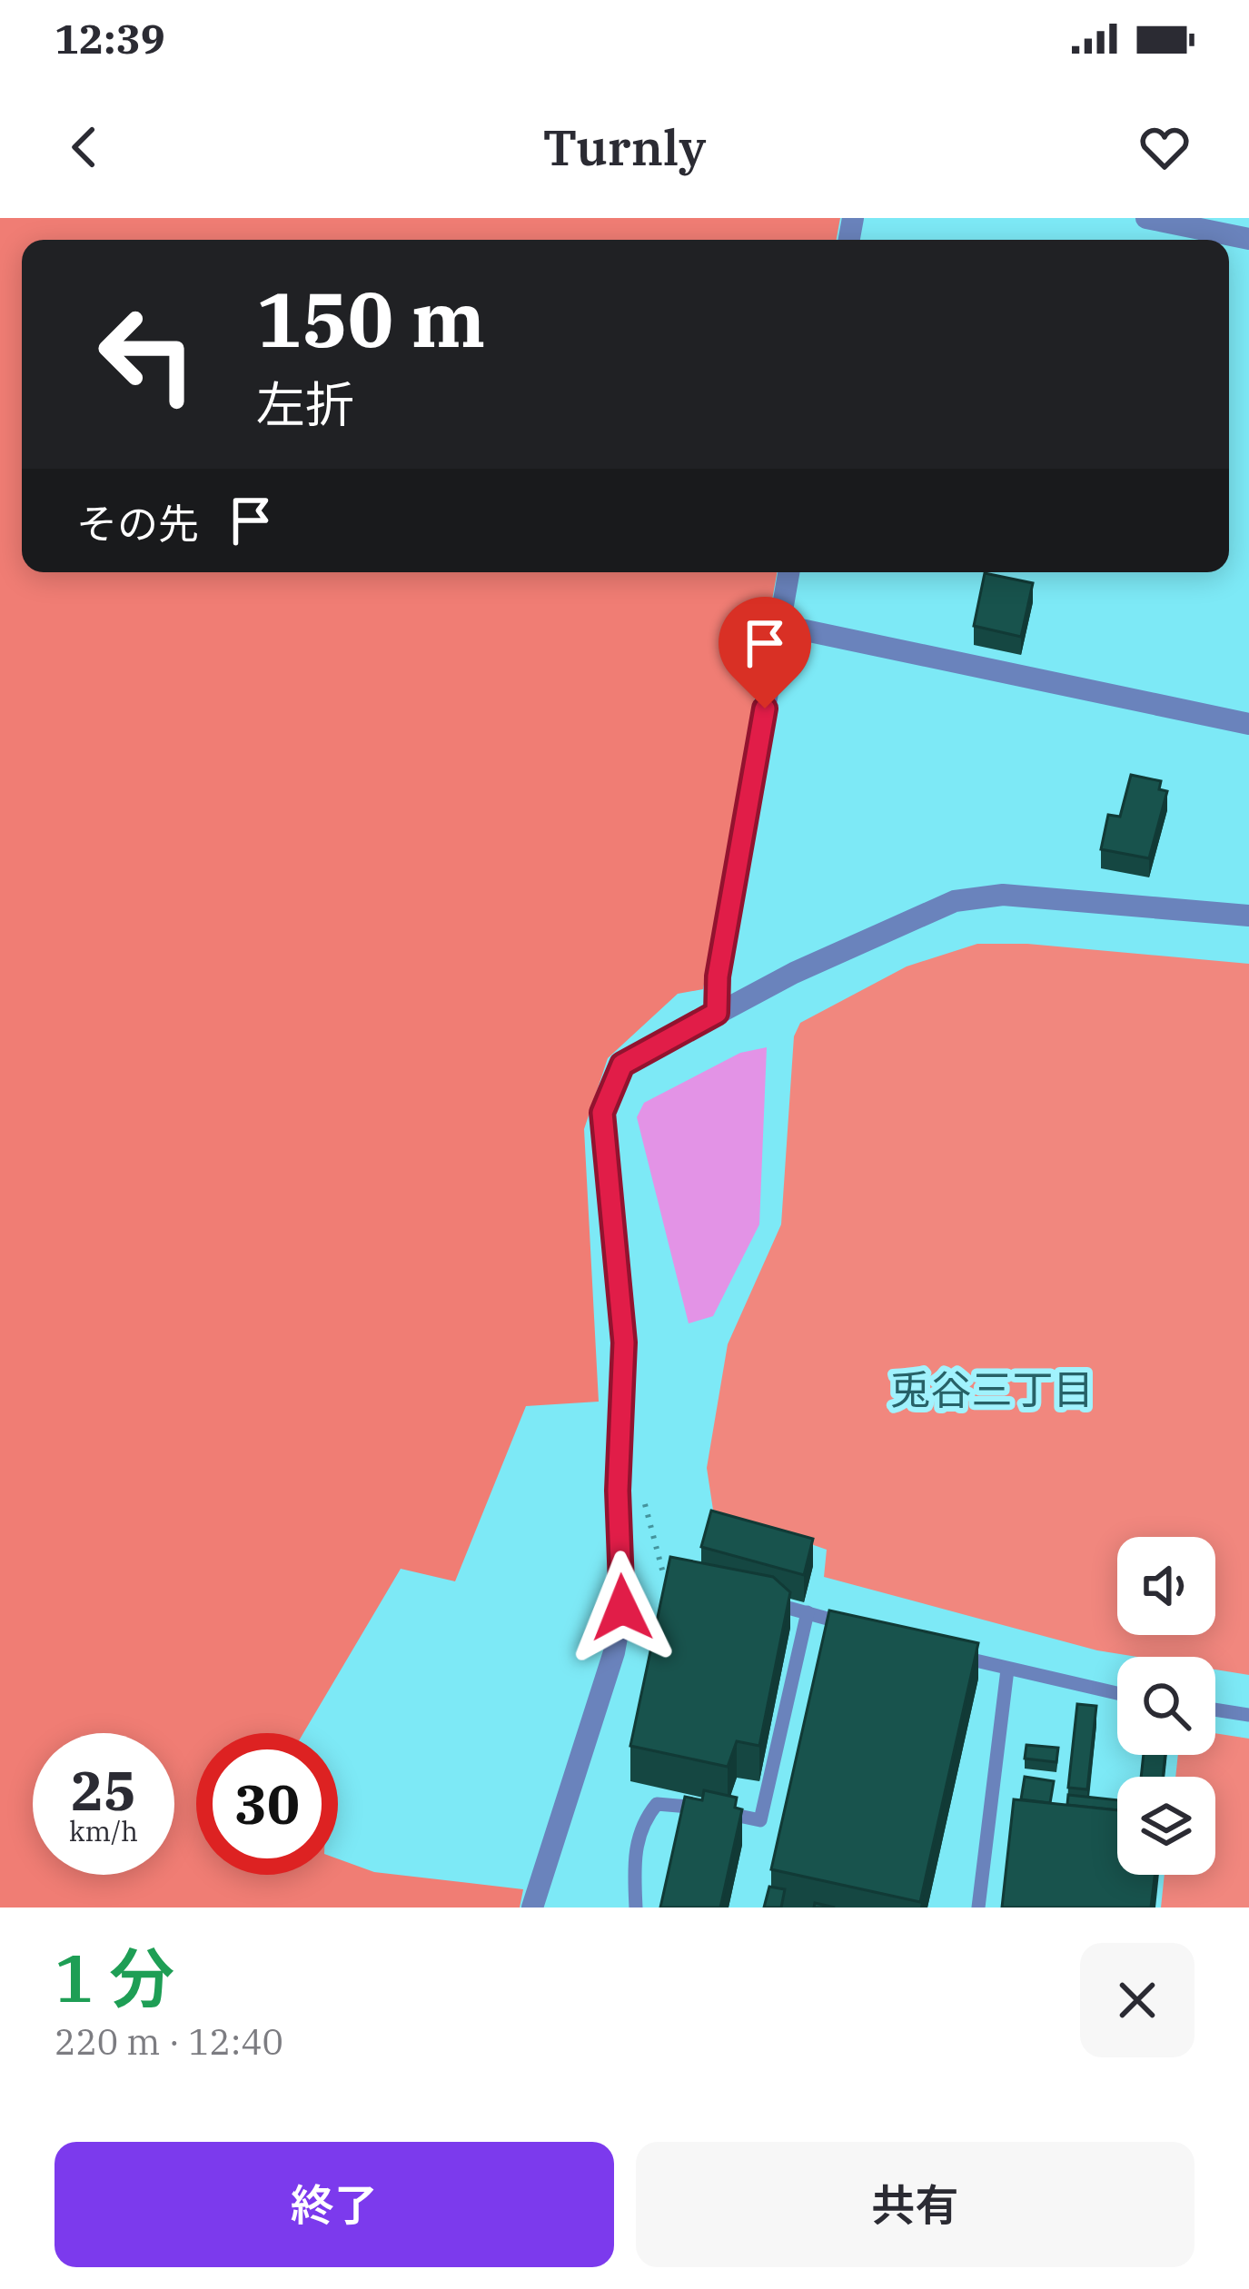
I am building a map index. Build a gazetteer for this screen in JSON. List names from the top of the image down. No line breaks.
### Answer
{"districts":["兎谷三丁目"],"page":{"status":"12:39","header":"Turnly","turn":["150 m","左折"],"then":"その先","speed":"25 km/h","limit":"30","heading":["1 分","220 m · 12:40"],"buttons":["終了","共有"]}}
